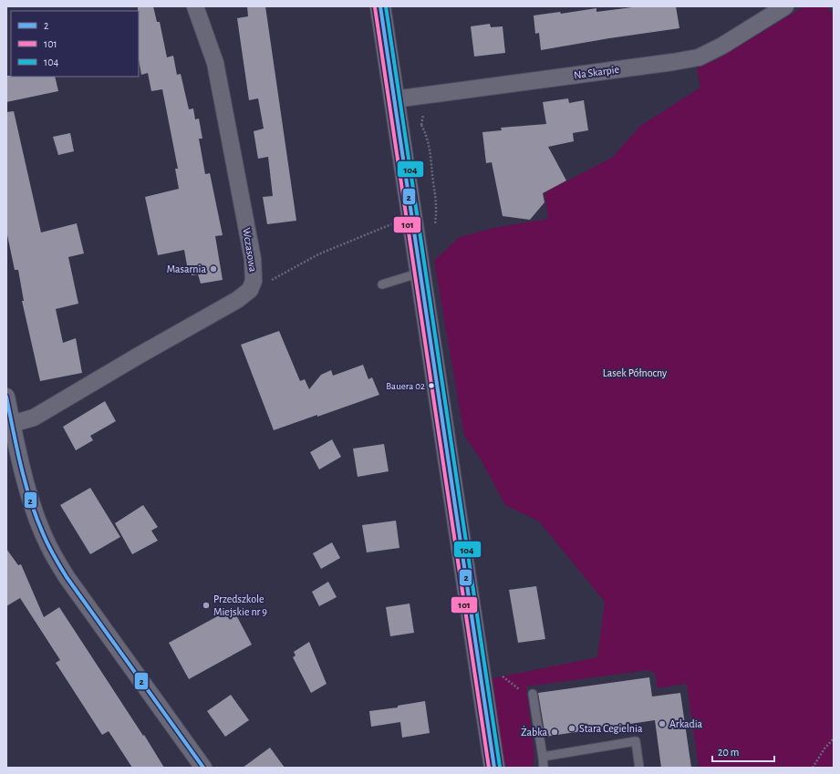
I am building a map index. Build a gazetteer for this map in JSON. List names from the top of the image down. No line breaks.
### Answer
{"streets":{"street":["Na Skarpie","Wczasowa"]},"parks":["Lasek Północny"],"places":["Masarnia","Bauera 02","Przedszkole Miejskie nr 9","Arkadia","Stara Cegielnia","Żabka"],"lines":["transit line 2","transit line 104","transit line 101"],"legend":["2","101","104"],"scale_bar":"20 m"}
